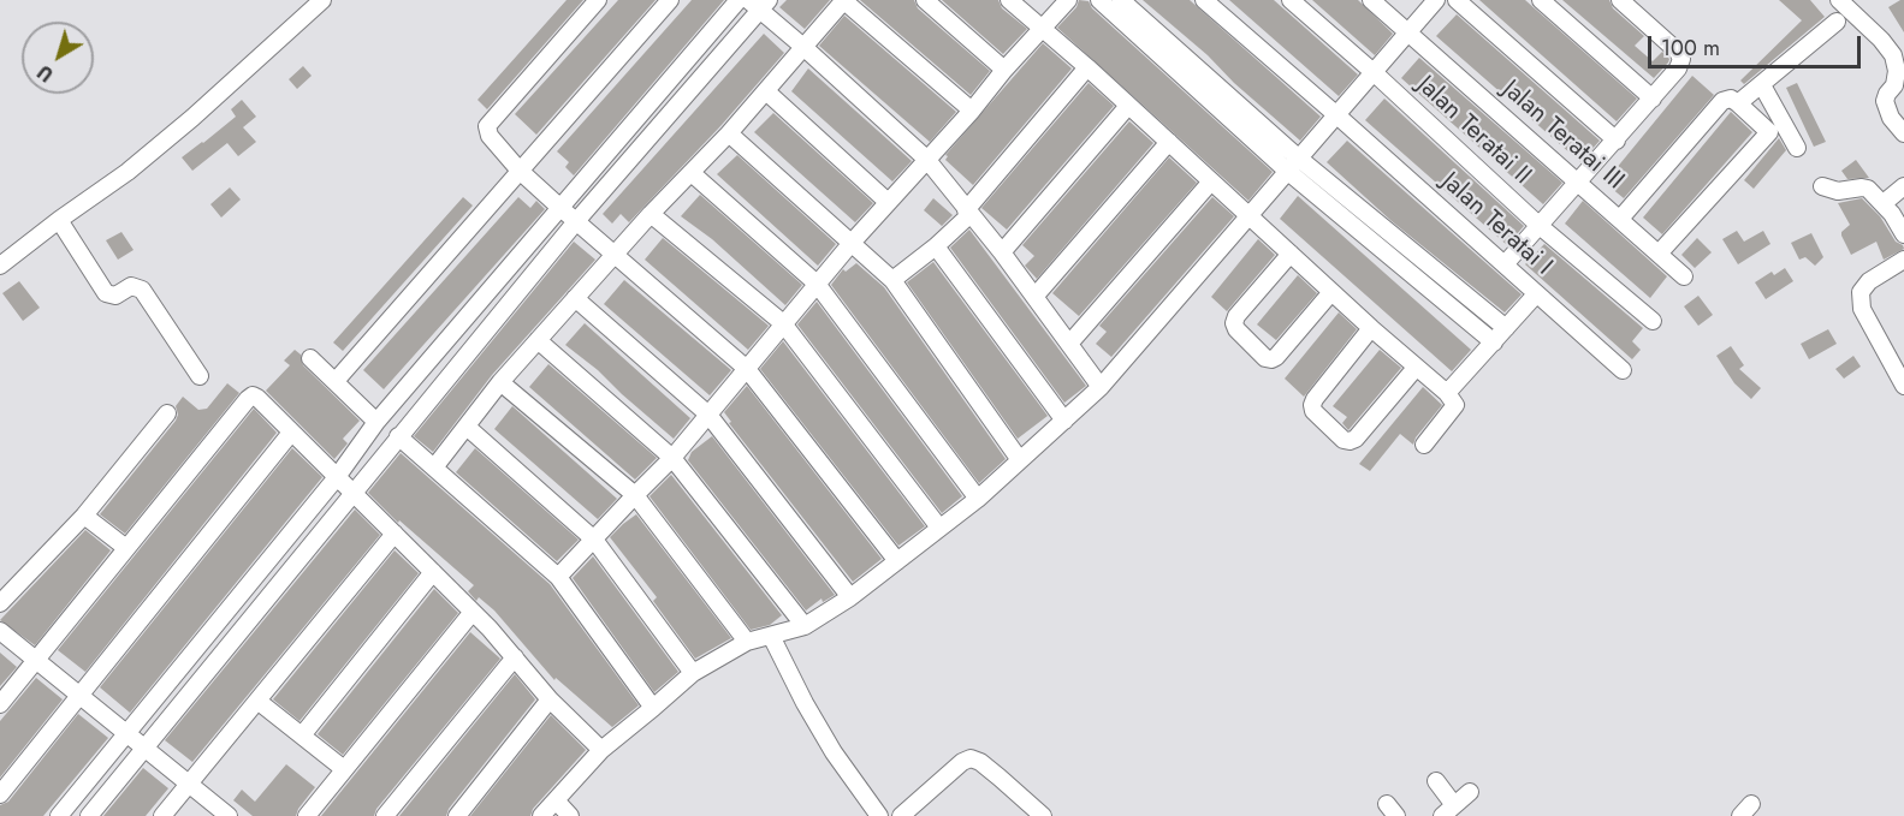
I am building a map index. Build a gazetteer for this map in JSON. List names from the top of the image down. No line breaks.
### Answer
{"streets":{"street":["Jalan Teratai II","Jalan Teratai III","Jalan Teratai I"]},"scale_bar":"100 m","north":"bottom left"}
